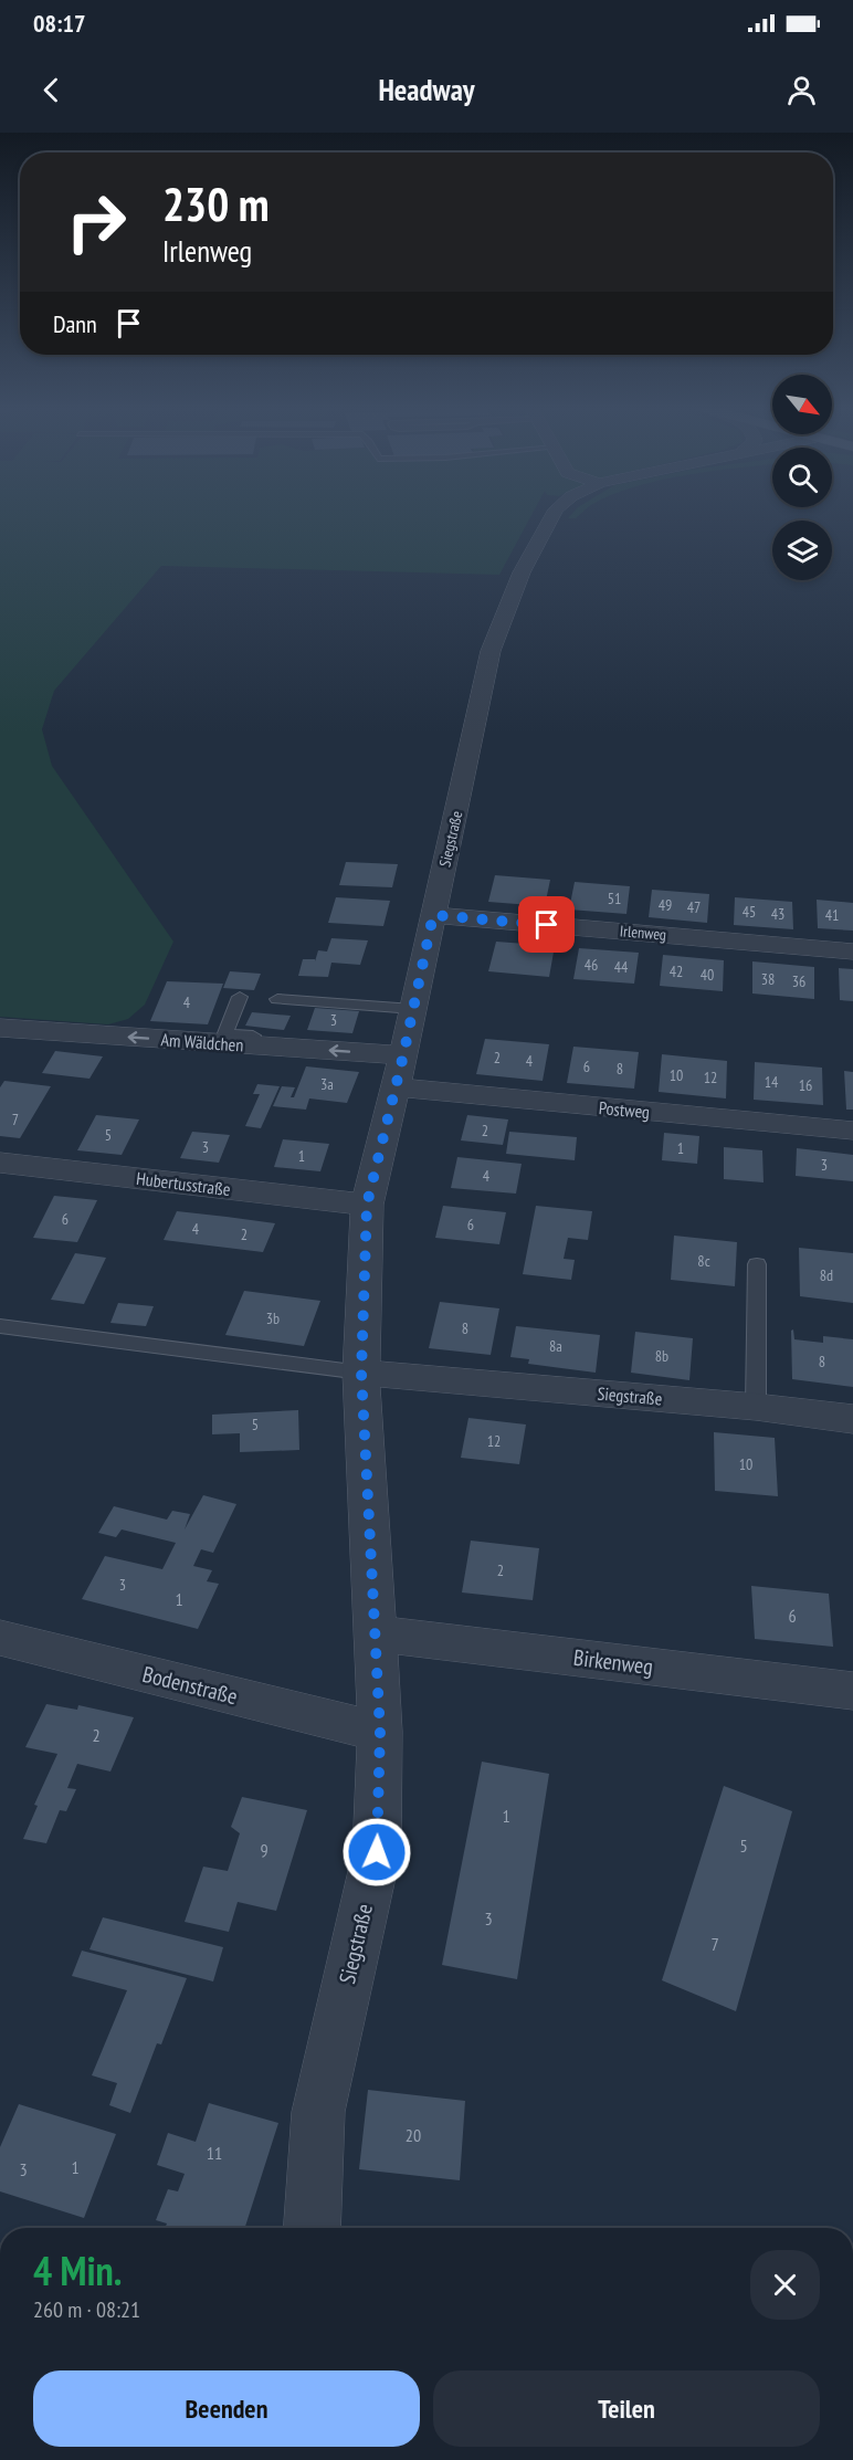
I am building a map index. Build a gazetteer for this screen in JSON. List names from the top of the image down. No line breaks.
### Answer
{"streets":{"street":["Siegstraße","Irlenweg","Am Wäldchen","Postweg","Hubertusstraße","Birkenweg","Bodenstraße"]},"crossings":[["Siegstraße","Irlenweg"],["Siegstraße","Am Wäldchen"],["Siegstraße","Postweg"],["Siegstraße","Hubertusstraße"],["Siegstraße","Birkenweg"],["Siegstraße","Bodenstraße"],["Am Wäldchen","Postweg"]],"one_way":["Am Wäldchen"],"house_numbers":["51","49","47","45","43","41","46","44","42","40","38","36","4","3","2","4","6","8","10","12","14","3a","16","7","2","5","3","1","1","3","4","6","6","4","2","8c","8d","3b","8","8a","8b","8","5","12","10","2","3","1","6","2","1","5","9","3","7","20","11","1","3"],"north":"bottom right","page":{"status":"08:17","header":"Headway","turn":["230 m","Irlenweg"],"then":"Dann","heading":["4 Min.","260 m · 08:21"],"buttons":["Beenden","Teilen"]}}
